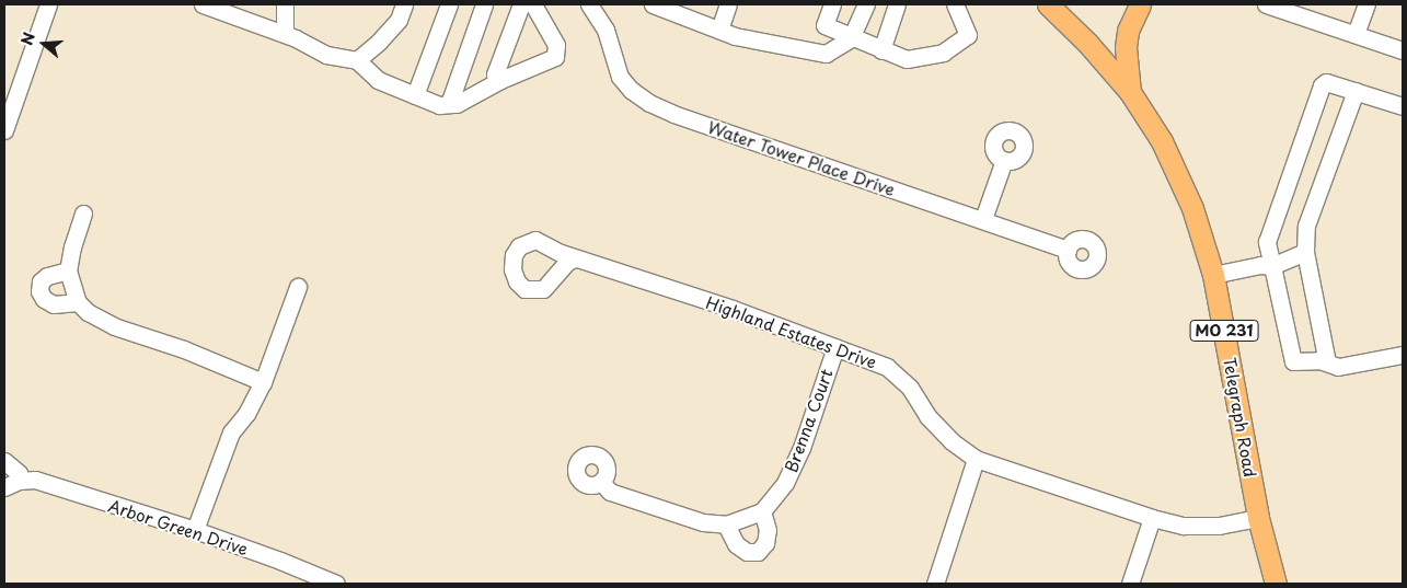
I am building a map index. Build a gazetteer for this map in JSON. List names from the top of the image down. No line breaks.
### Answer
{"streets":{"main road":["MO 231","Telegraph Road"],"street":["Water Tower Place Drive","Highland Estates Drive","Brenna Court","Arbor Green Drive"]},"crossings":[["Highland Estates Drive","Telegraph Road"],["Highland Estates Drive","Brenna Court"]],"north":"left"}
